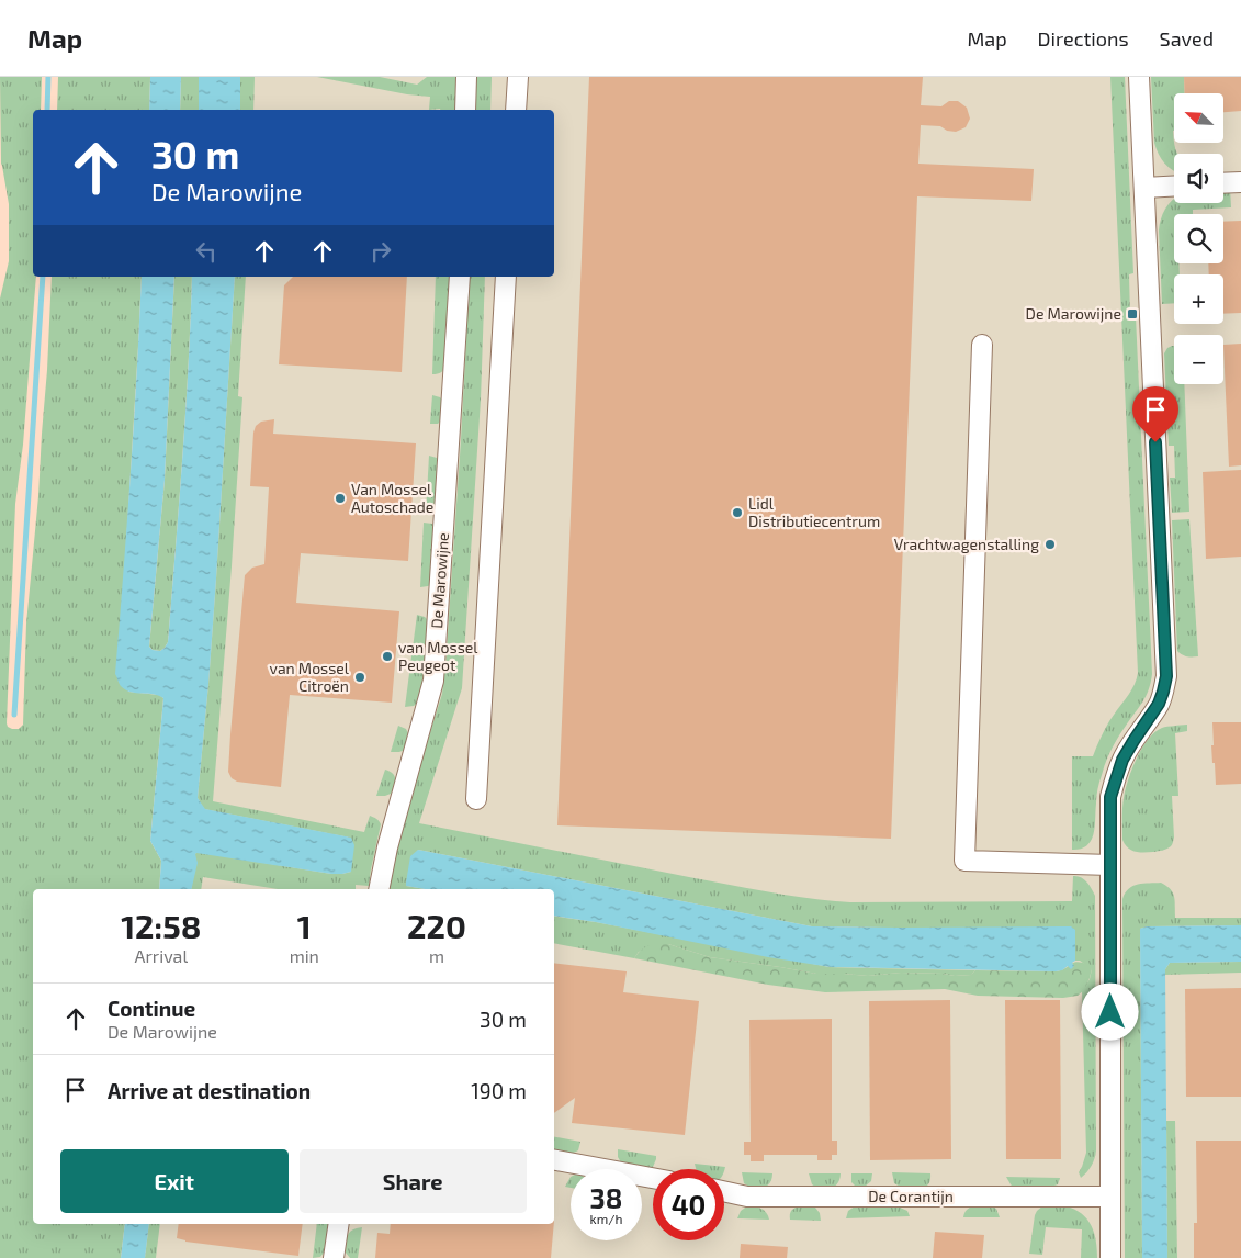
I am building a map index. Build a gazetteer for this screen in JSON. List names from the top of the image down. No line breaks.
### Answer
{"streets":{"street":["De Marowijne","De Corantijn"]},"places":{"transit":["De Marowijne"],"other":["Van Mossel Autoschade","Lidl Distributiecentrum","Vrachtwagenstalling","van Mossel Peugeot","van Mossel Citroën"]},"north":"top left","page":{"header":"Map","nav":["Map","Directions","Saved"],"map_buttons":["+","−"],"turn":["30 m","De Marowijne"],"eta":["12:58","Arrival","1","min","220","m"],"list":[{"name":"Continue","note":"De Marowijne","value":"30 m"},{"name":"Arrive at destination","value":"190 m"}],"buttons":["Exit","Share"],"speed":"38 km/h","limit":"40"}}
